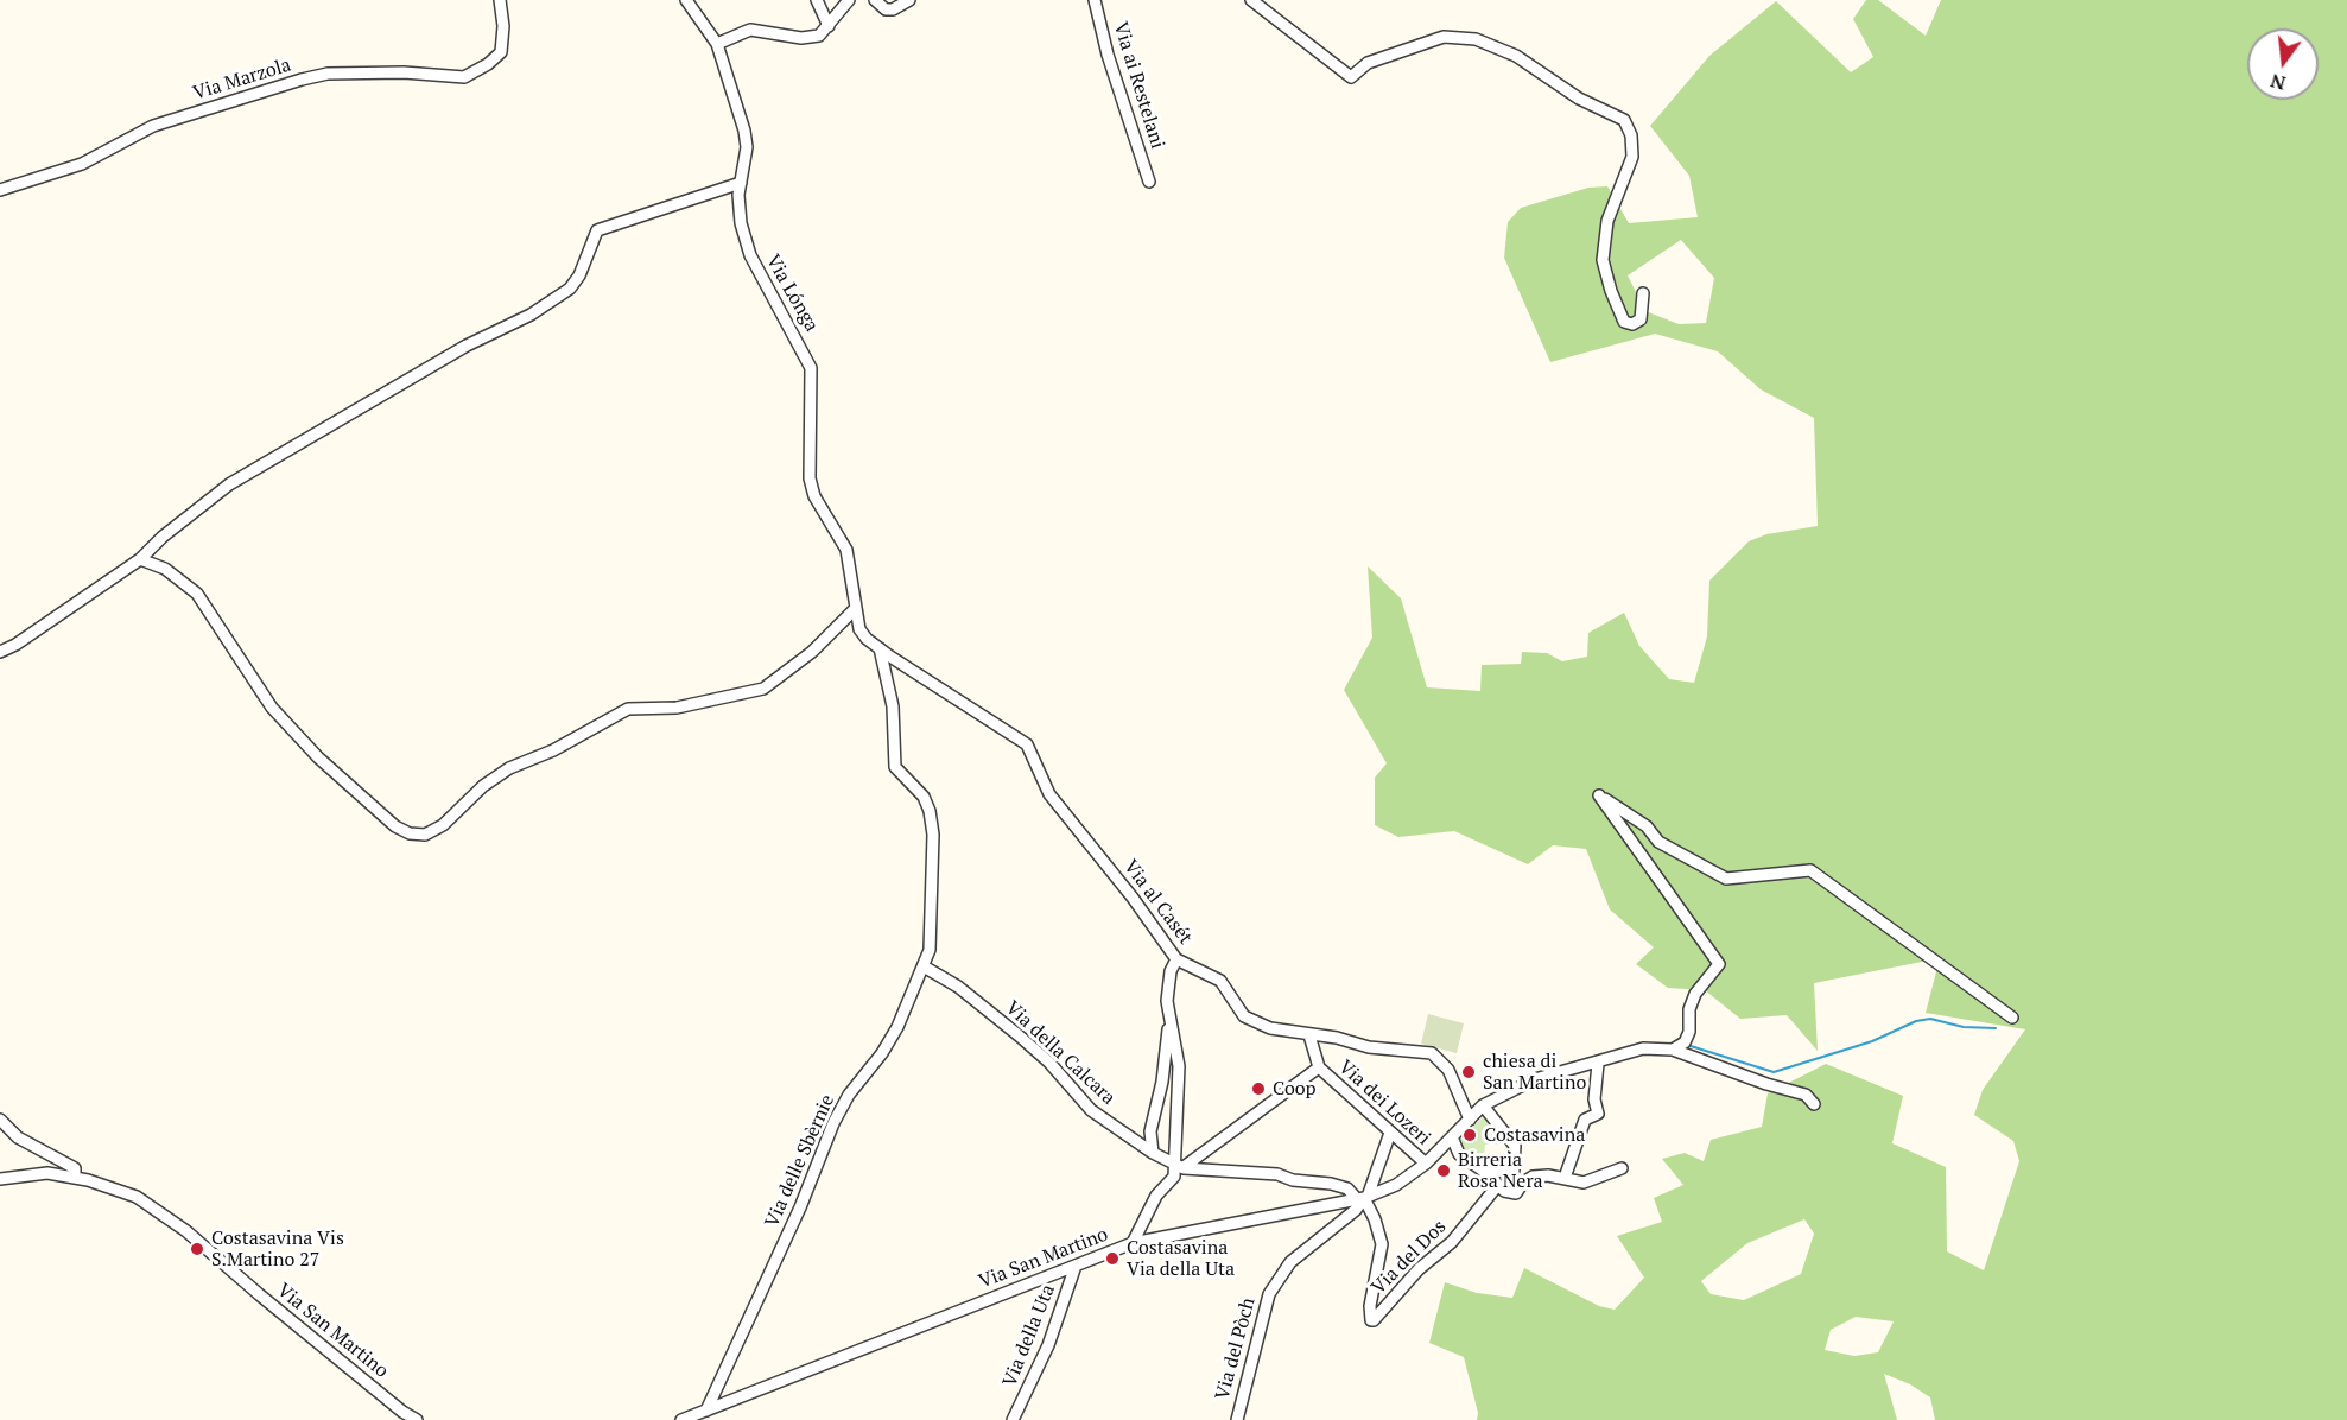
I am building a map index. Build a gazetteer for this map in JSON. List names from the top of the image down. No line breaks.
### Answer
{"streets":{"street":["Via Marzola","Via ai Restelani","Via Lónga","Via al Casét","Via della Calcara","Via dei Lozeri","Via delle Sbèrnie","Via del Dos","Via San Martino","Via della Uta","Via del Pòch"]},"crossings":[["Via Lónga","Via al Casét"],["Via Lónga","Via delle Sbèrnie"],["Via al Casét","Via dei Lozeri"],["Via al Casét","Via delle Sbèrnie"],["Via al Casét","Via San Martino"],["Via della Calcara","Via dei Lozeri"],["Via della Calcara","Via delle Sbèrnie"],["Via della Calcara","Via del Dos"],["Via della Calcara","Via San Martino"],["Via della Calcara","Via del Pòch"],["Via dei Lozeri","Via San Martino"],["Via delle Sbèrnie","Via San Martino"],["Via del Dos","Via San Martino"],["Via del Dos","Via del Pòch"],["Via San Martino","Via della Uta"],["Via San Martino","Via del Pòch"]],"places":["chiesa di San Martino","Coop","Costasavina","Birreria Rosa Nera","Costasavina Vis S.Martino 27","Costasavina Via della Uta"],"north":"bottom"}
